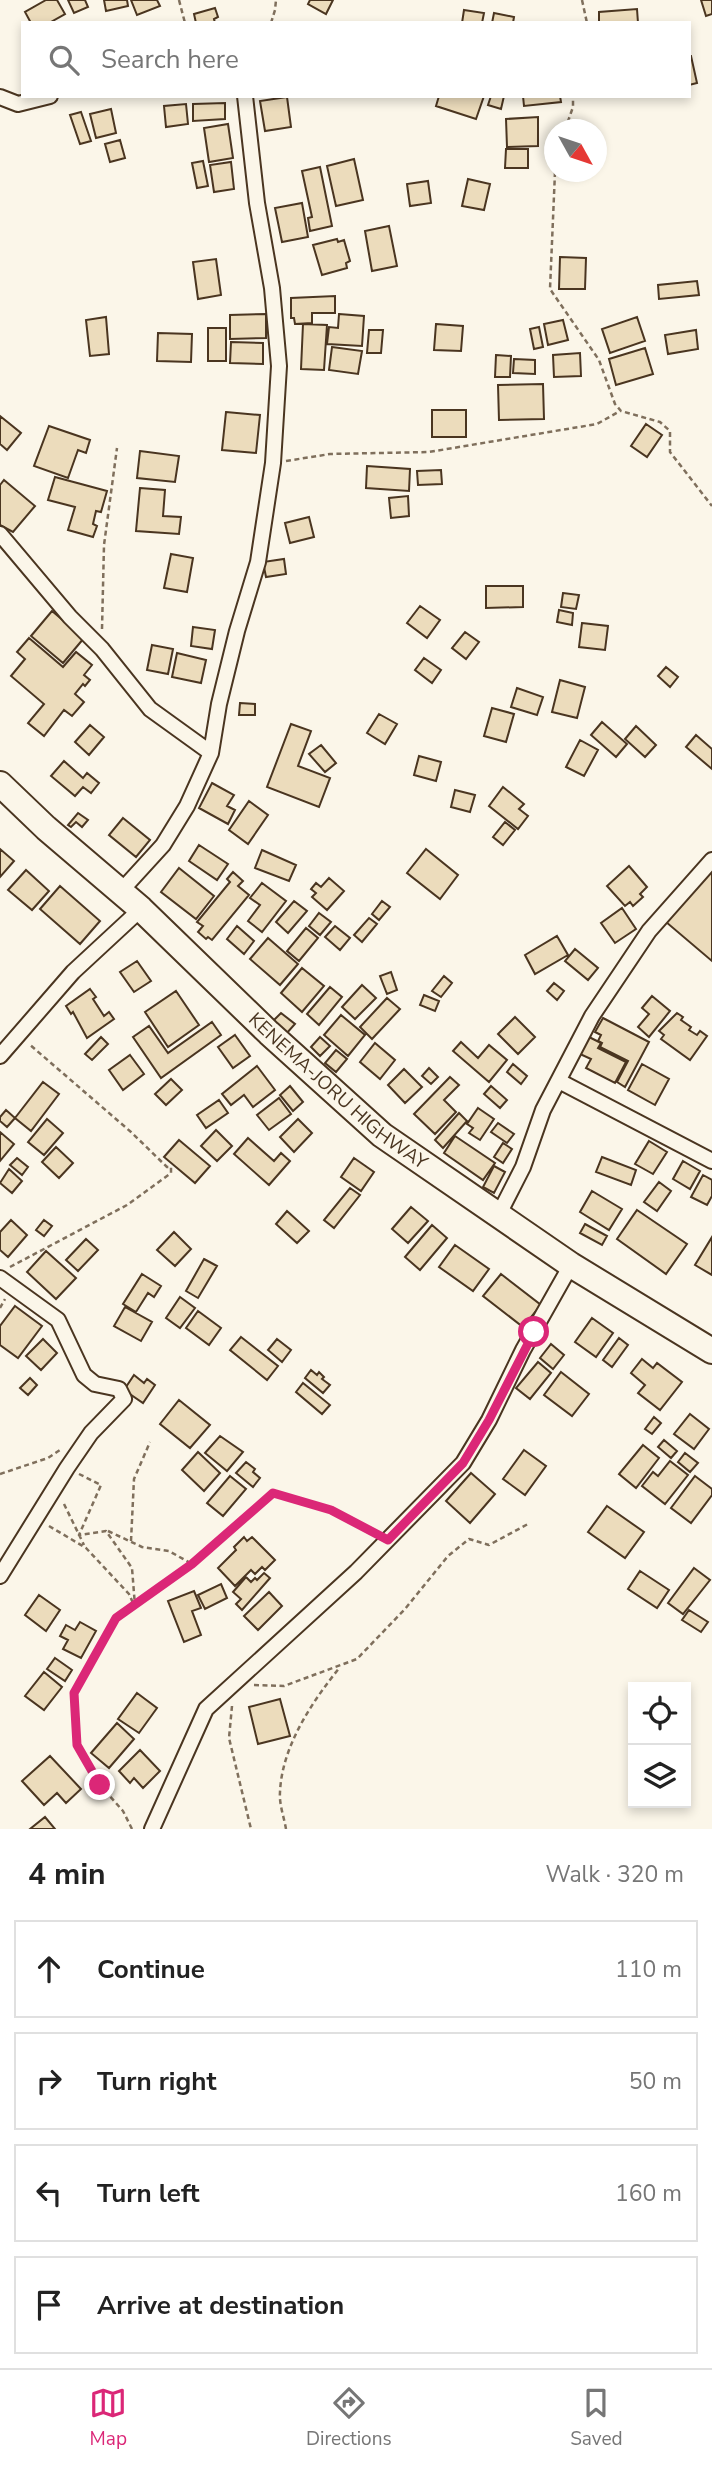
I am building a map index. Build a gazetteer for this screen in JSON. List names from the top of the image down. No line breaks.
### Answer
{"streets":{"highway":["KENEMA-JORU HIGHWAY"]},"north":"bottom right","page":{"search":"Search here","heading":["4 min","Walk · 320 m"],"list":[["Continue","110 m"],["Turn right","50 m"],["Turn left","160 m"],"Arrive at destination"],"nav":["Map","Directions","Saved"]}}
